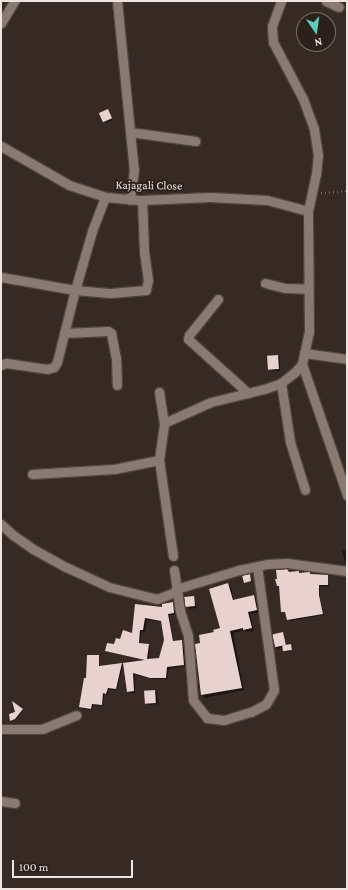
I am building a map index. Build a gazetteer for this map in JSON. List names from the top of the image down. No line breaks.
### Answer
{"streets":{"street":["Kajagali Close"]},"scale_bar":"100 m","north":"bottom"}
